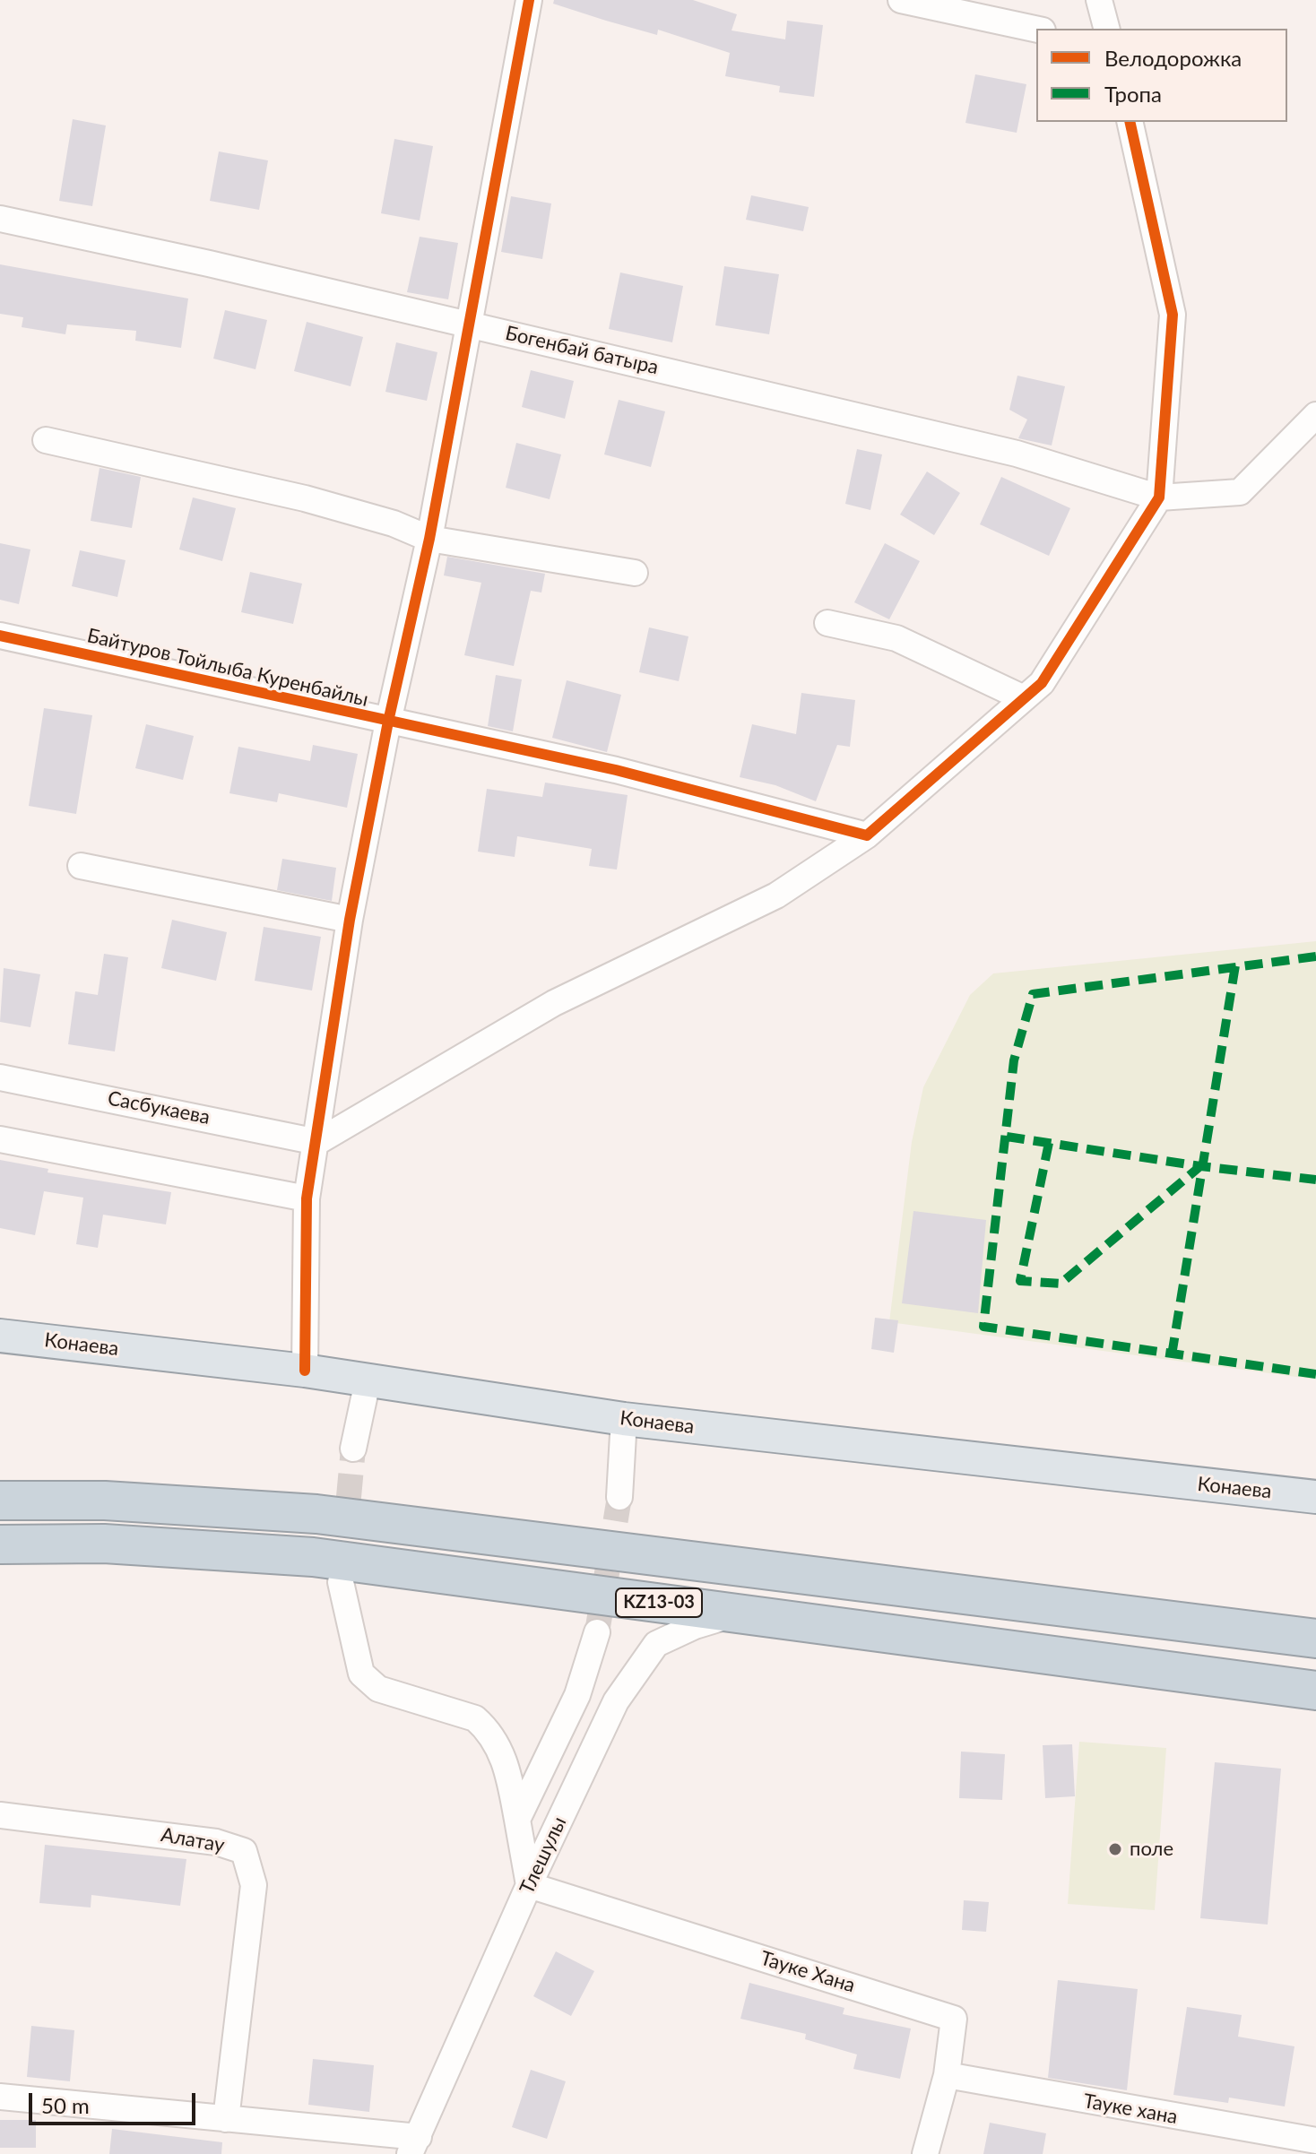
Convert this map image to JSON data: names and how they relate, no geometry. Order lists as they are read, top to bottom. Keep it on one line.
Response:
{"streets":{"highway":["KZ13-03"],"main road":["Конаева"],"street":["Богенбай батыра","Байтуров Тойлыба Куренбайлы","Сасбукаева","Алатау","Тлешулы","Тауке Хана","Тауке хана"]},"crossings":[["KZ13-03","Тлешулы"],["Тлешулы","Тауке Хана"],["Тауке Хана","Тауке хана"]],"places":["поле"],"legend":["Велодорожка","Тропа"],"scale_bar":"50 m"}
